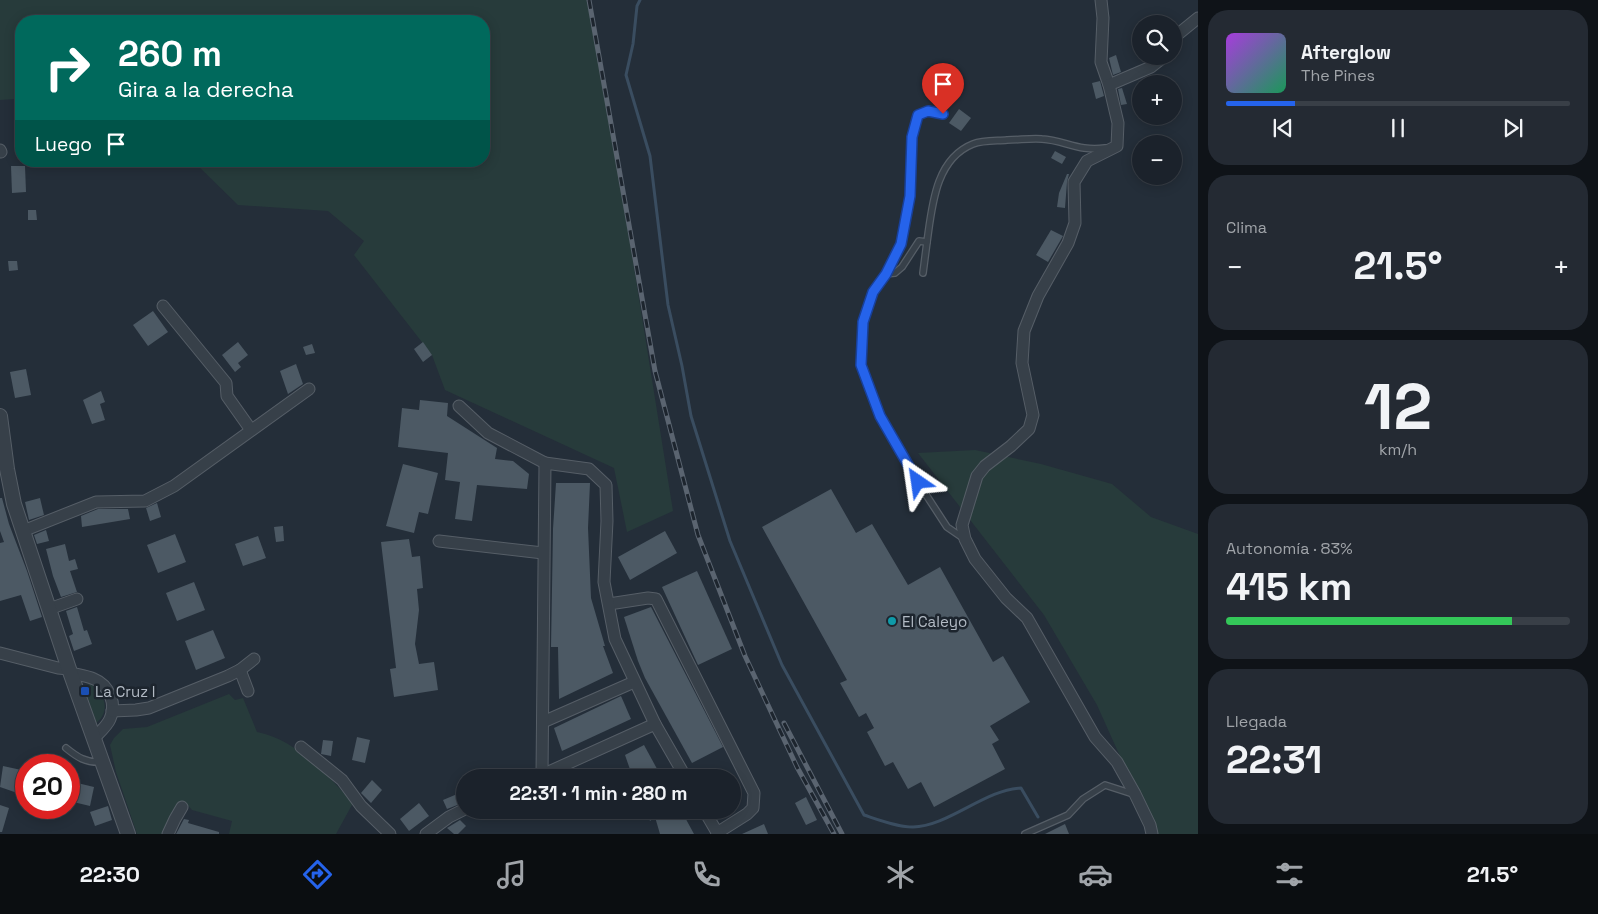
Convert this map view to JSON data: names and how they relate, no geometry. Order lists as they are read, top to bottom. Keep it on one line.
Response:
{"places":{"other":["El Caleyo"],"transit":["La Cruz I"]},"page":{"map_buttons":["+","−"],"turn":["260 m","Gira a la derecha"],"song":["Afterglow","The Pines"],"then":"Luego","tile":["Clima",["12","km/h"],["Autonomía · 83%","415 km"],["Llegada","22:31"]],"heat":["−","21.5°","+"],"limit":"20","trip":"22:31 · 1 min · 280 m","tabs":["22:30","21.5°"]}}
